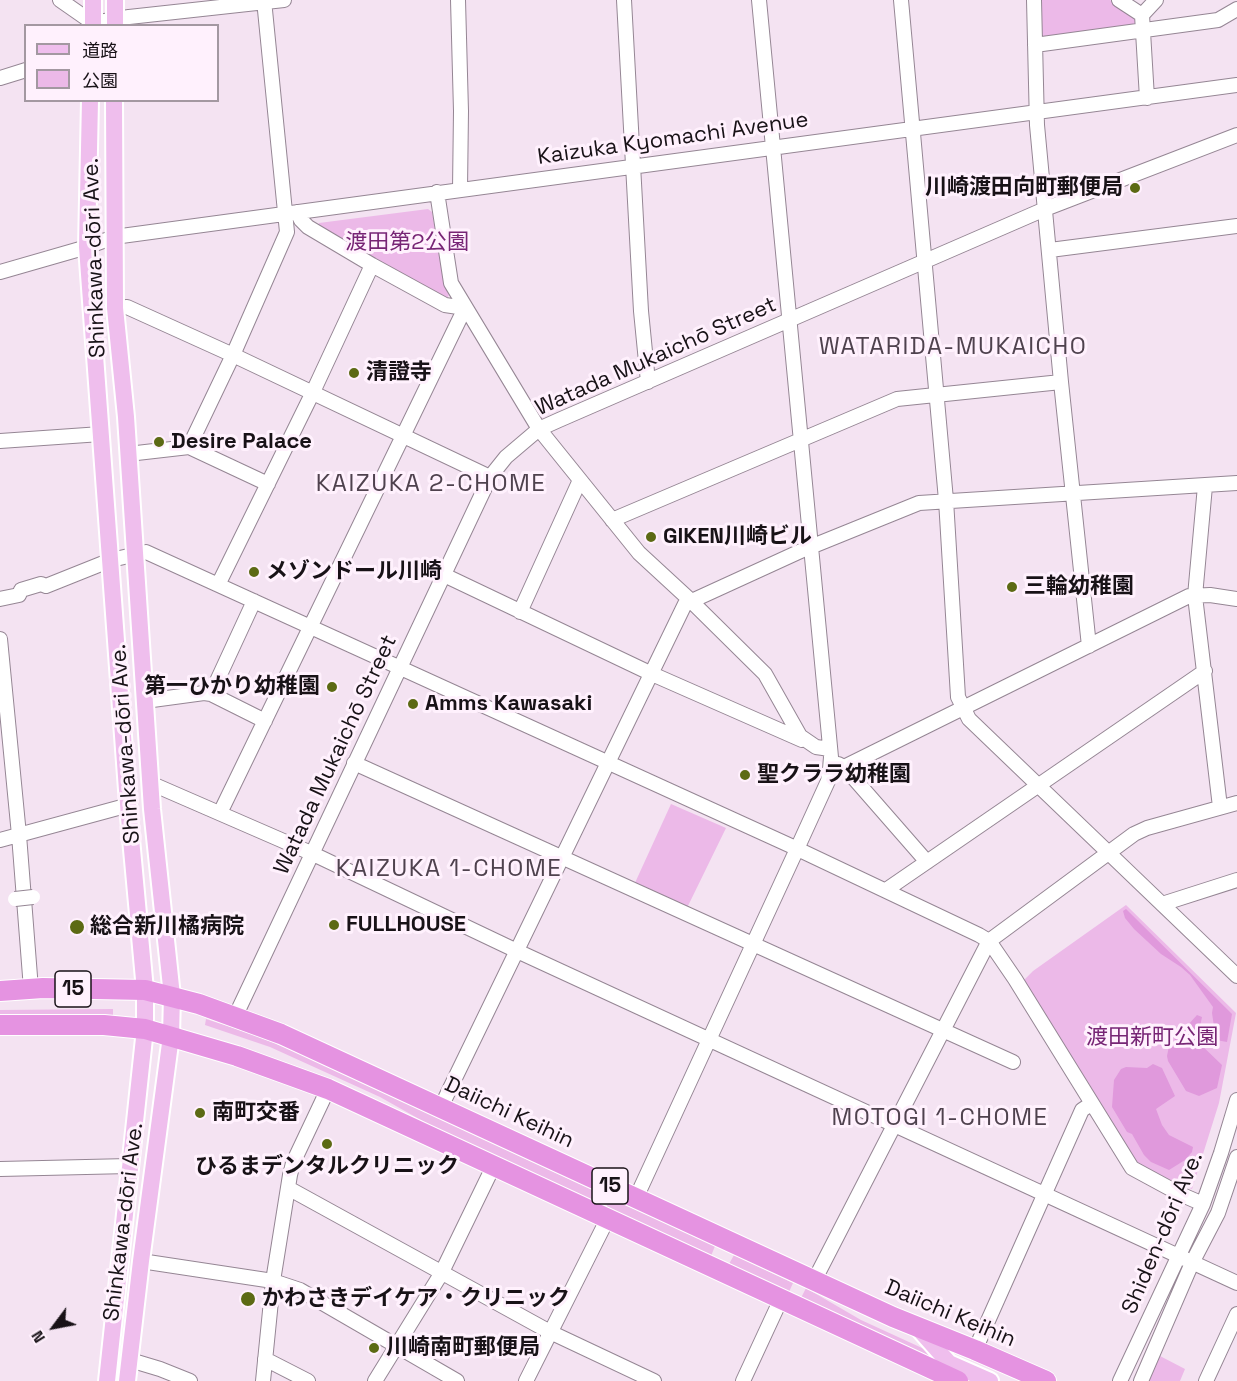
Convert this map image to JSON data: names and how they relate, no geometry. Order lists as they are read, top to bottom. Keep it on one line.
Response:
{"streets":{"highway":["15","Daiichi Keihin"],"main road":["Shinkawa-dōri Ave."],"street":["Kaizuka Kyomachi Avenue","Watada Mukaichō Street","Shiden-dōri Ave."]},"crossings":[["Kaizuka Kyomachi Avenue","Shinkawa-dōri Ave."],["Shinkawa-dōri Ave.","15"],["Shinkawa-dōri Ave.","Daiichi Keihin"],["Watada Mukaichō Street","Daiichi Keihin"]],"districts":["WATARIDA-MUKAICHO","KAIZUKA 2-CHOME","KAIZUKA 1-CHOME","MOTOGI 1-CHOME"],"parks":["渡田第2公園","渡田新町公園"],"places":["川崎渡田向町郵便局","清證寺","Desire Palace","GIKEN川崎ビル","メゾンドール川崎","三輪幼稚園","第一ひかり幼稚園","Amms Kawasaki","聖クララ幼稚園","FULLHOUSE","総合新川橘病院","南町交番","ひるまデンタルクリニック","かわさきデイケア・クリニック","川崎南町郵便局"],"legend":["道路","公園"],"north":"bottom left"}
